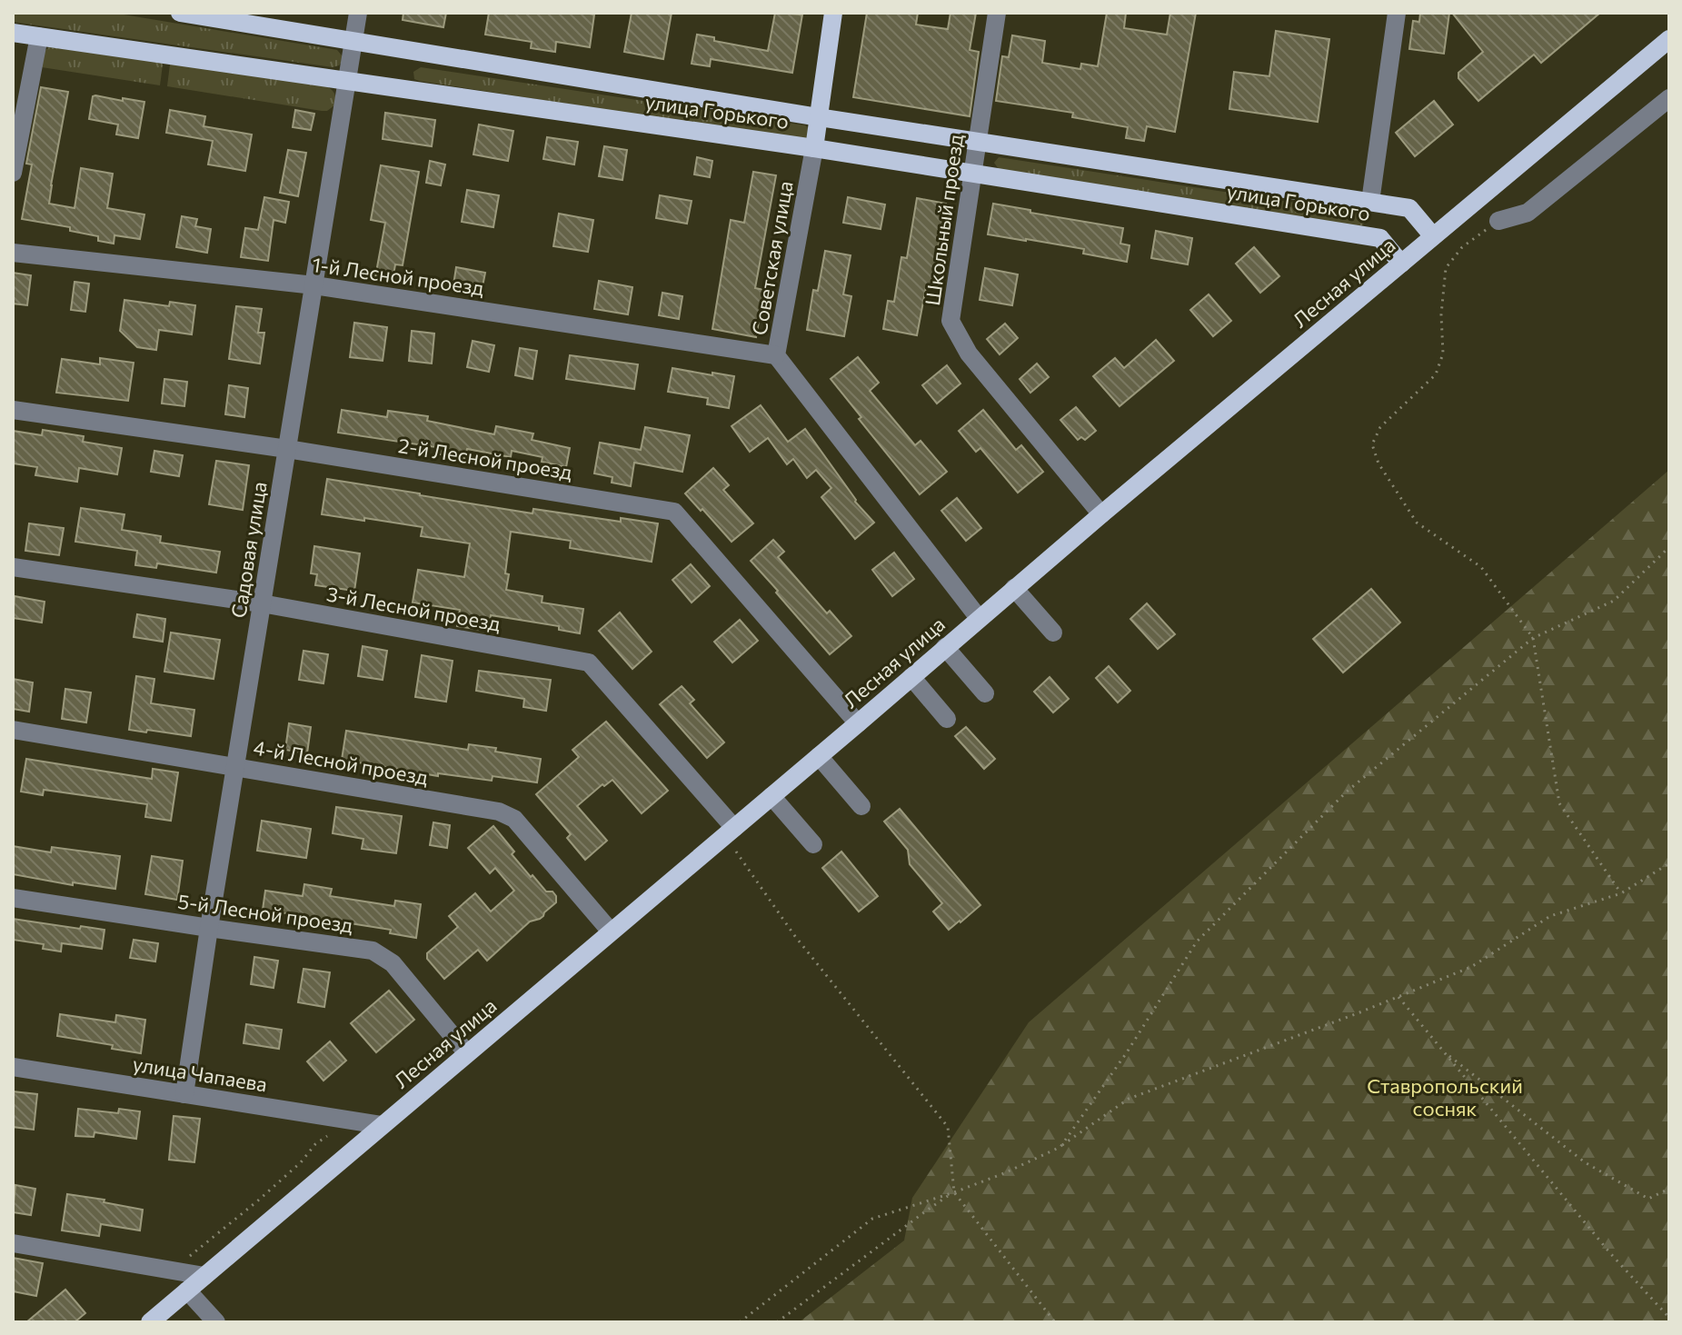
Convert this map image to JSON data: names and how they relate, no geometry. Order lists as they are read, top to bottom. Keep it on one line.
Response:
{"streets":{"main road":["улица Горького","Советская улица","Лесная улица"],"street":["Школьный проезд","1-й Лесной проезд","2-й Лесной проезд","Садовая улица","3-й Лесной проезд","4-й Лесной проезд","5-й Лесной проезд","улица Чапаева"]},"crossings":[["улица Горького","Школьный проезд"],["улица Горького","Советская улица"],["улица Горького","Лесная улица"],["улица Горького","Садовая улица"],["Школьный проезд","Лесная улица"],["Советская улица","1-й Лесной проезд"],["Советская улица","Лесная улица"],["1-й Лесной проезд","Садовая улица"],["Лесная улица","2-й Лесной проезд"],["Лесная улица","3-й Лесной проезд"],["Лесная улица","4-й Лесной проезд"],["Лесная улица","5-й Лесной проезд"],["Лесная улица","улица Чапаева"],["2-й Лесной проезд","Садовая улица"],["Садовая улица","3-й Лесной проезд"],["Садовая улица","4-й Лесной проезд"],["Садовая улица","5-й Лесной проезд"],["Садовая улица","улица Чапаева"]],"parks":["Ставропольский сосняк"]}
